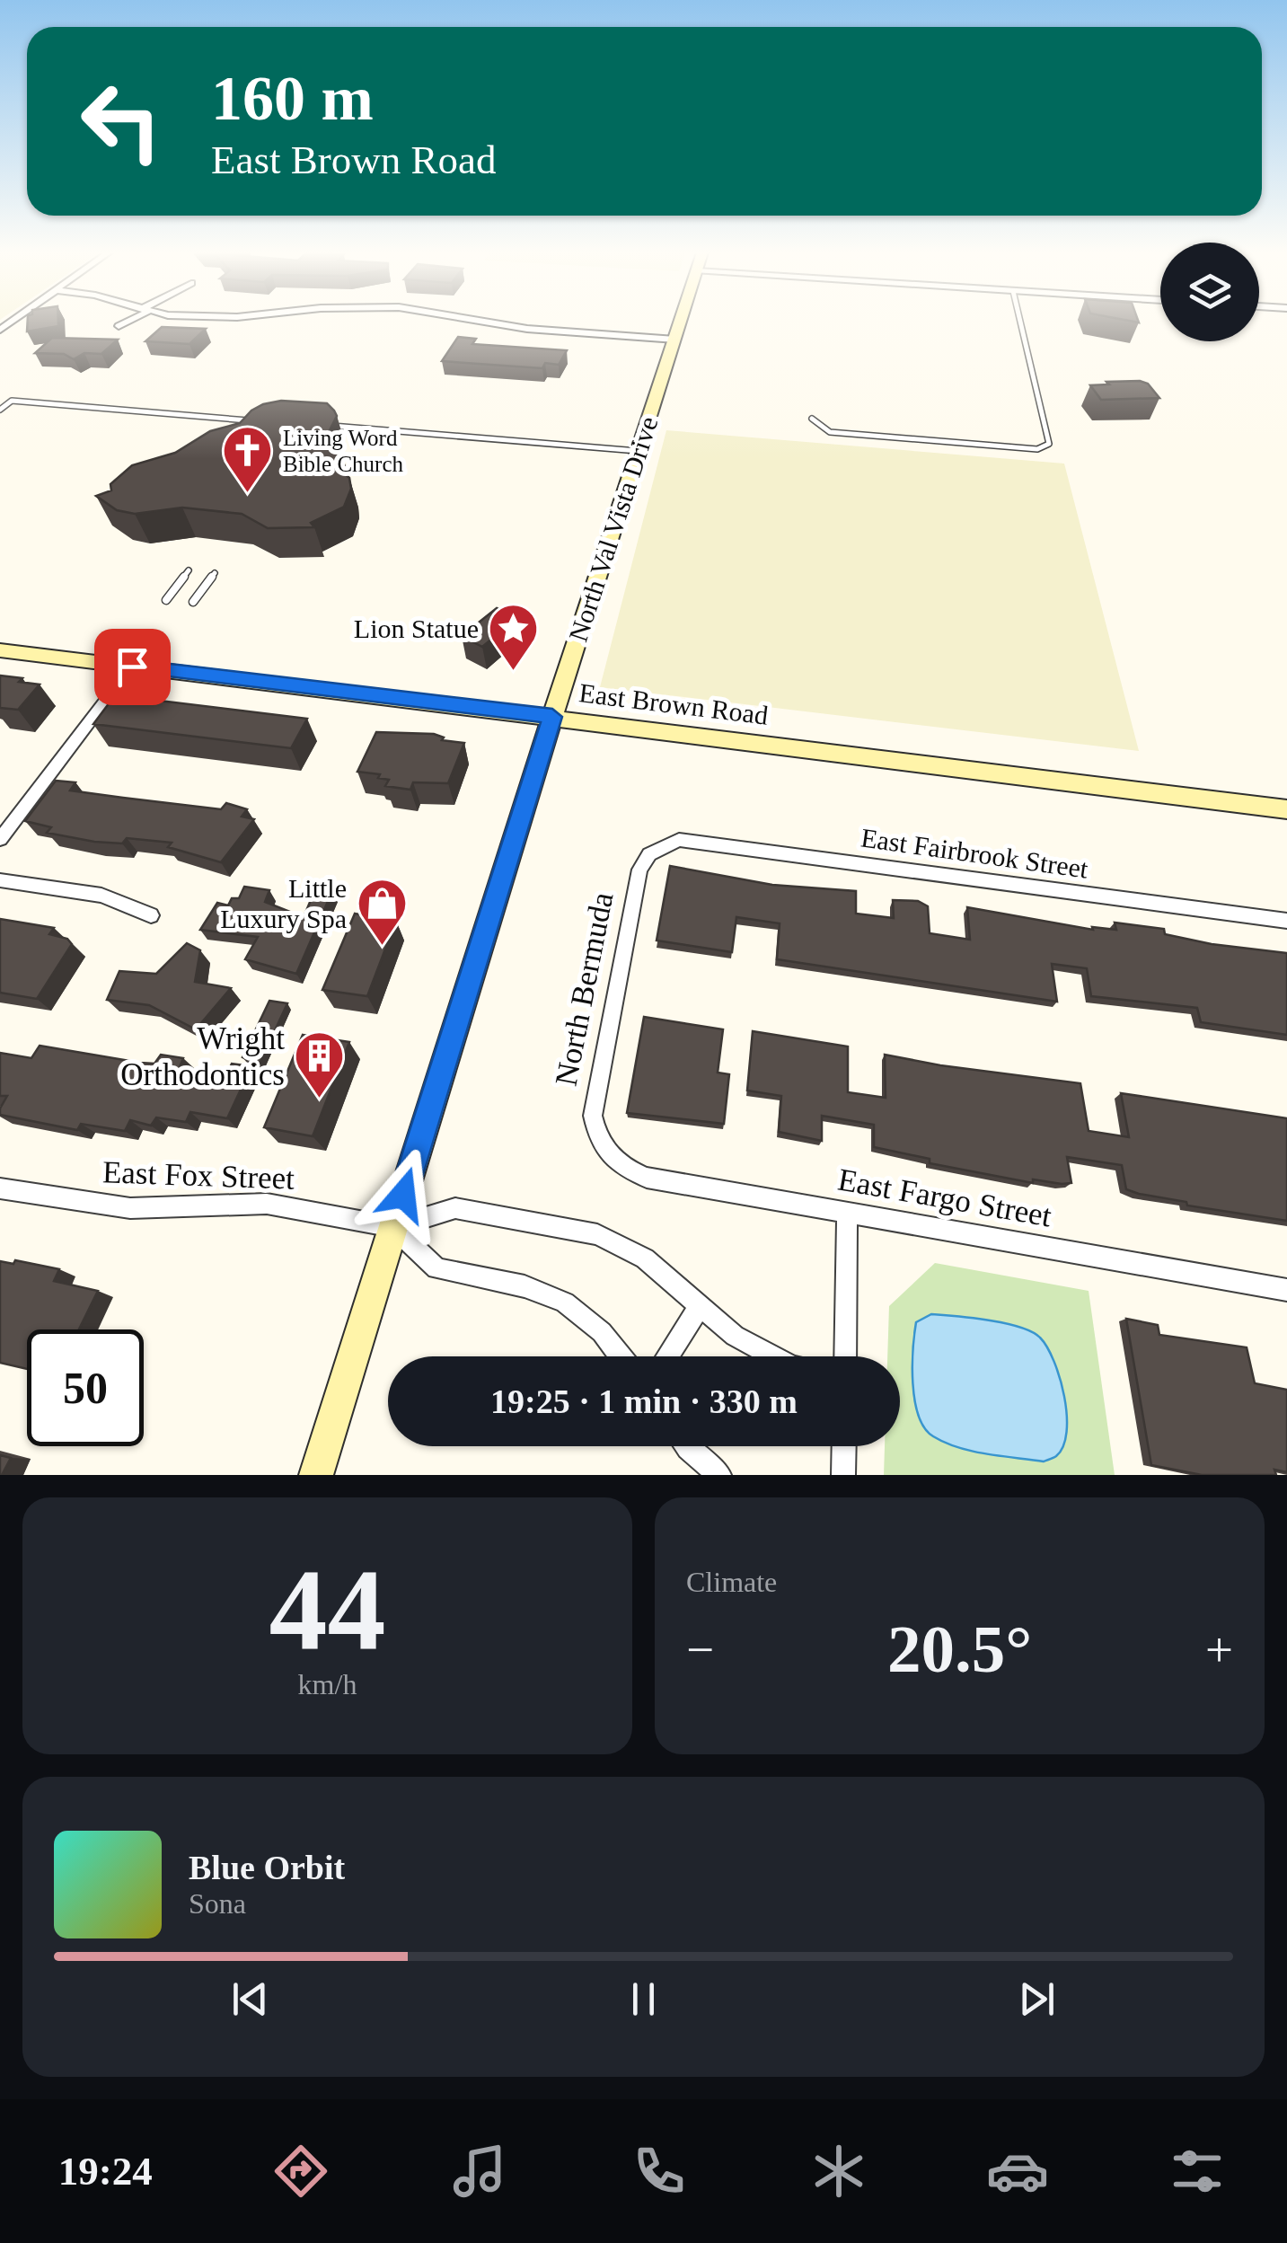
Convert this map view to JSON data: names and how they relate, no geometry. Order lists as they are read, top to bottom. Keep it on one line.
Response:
{"streets":{"main road":["North Val Vista Drive","East Brown Road"],"street":["East Fairbrook Street","North Bermuda","East Fox Street","East Fargo Street"]},"crossings":[["North Val Vista Drive","East Brown Road"],["North Val Vista Drive","East Fox Street"],["East Fairbrook Street","North Bermuda"],["North Bermuda","East Fargo Street"]],"places":{"church":["Living Word Bible Church"],"place":["Lion Statue"],"shop":["Little Luxury Spa"],"building":["Wright Orthodontics"]},"page":{"turn":["160 m","East Brown Road"],"limit":"50","trip":"19:25 · 1 min · 330 m","tile":[["44","km/h"],"Climate"],"heat":["−","20.5°","+"],"song":["Blue Orbit","Sona"],"tabs":"19:24"}}
